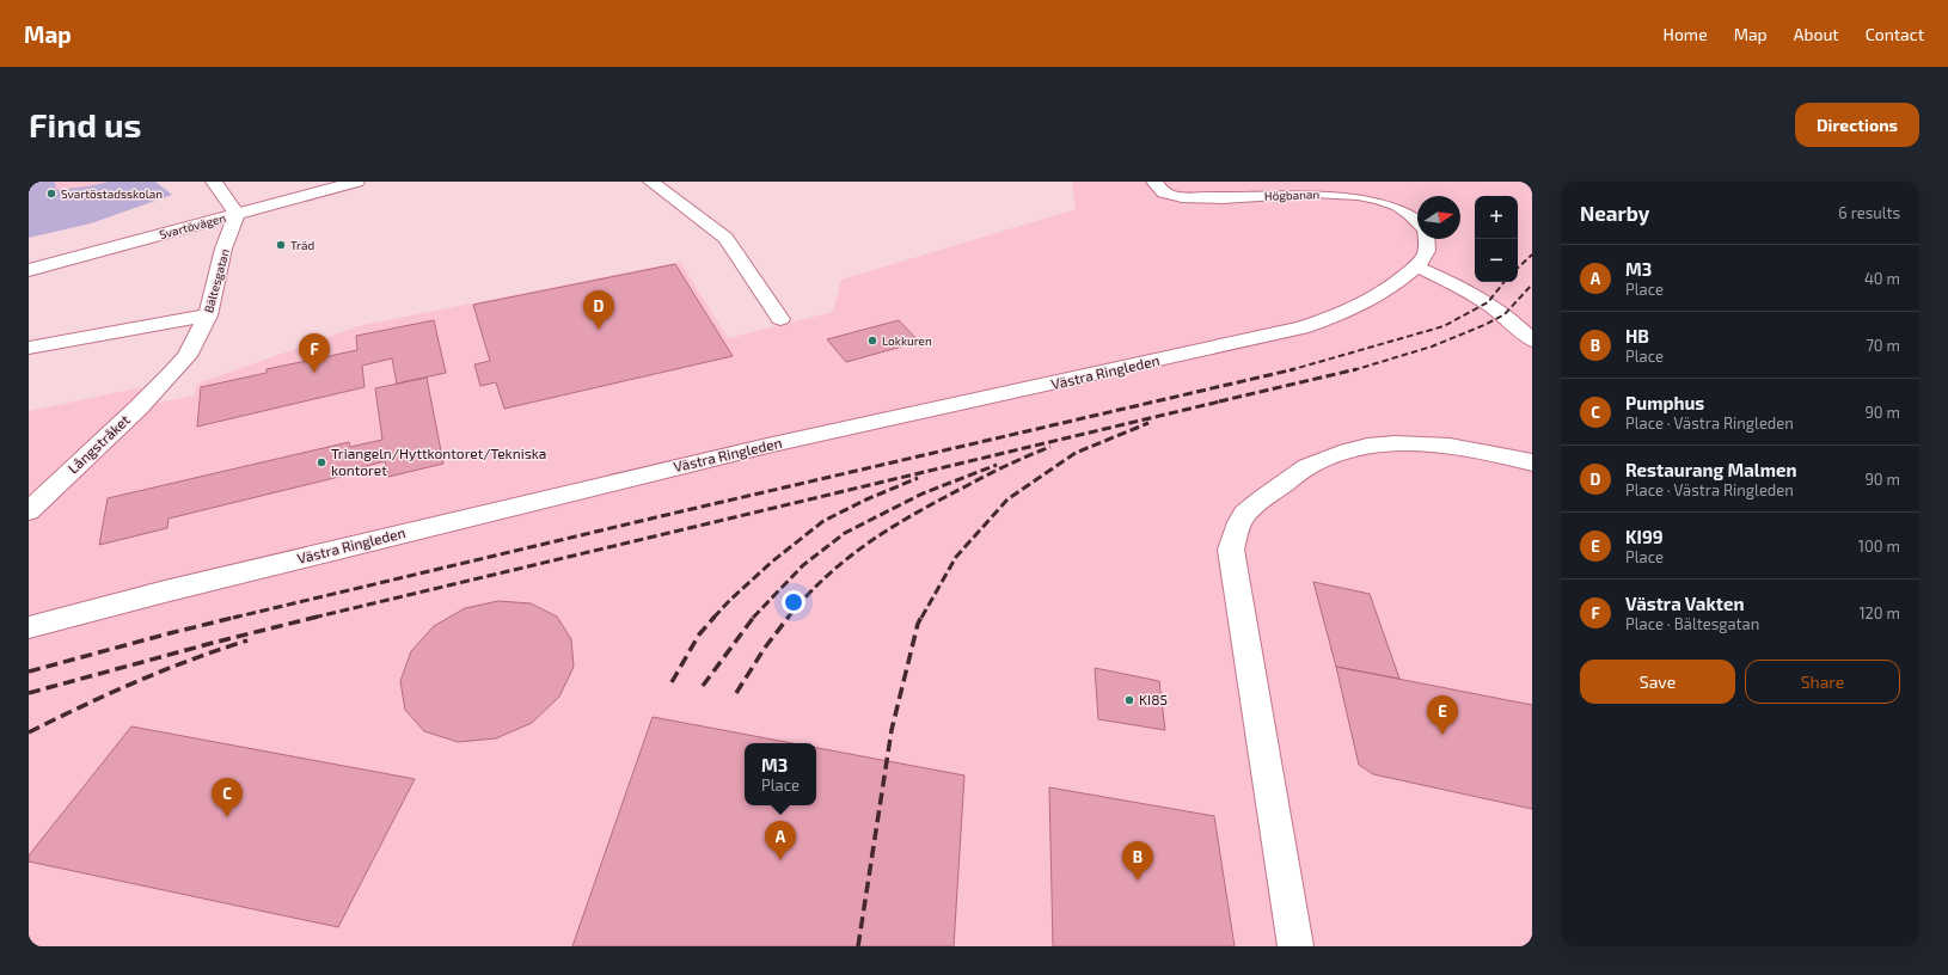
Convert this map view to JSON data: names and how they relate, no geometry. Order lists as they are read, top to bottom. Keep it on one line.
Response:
{"streets":{"street":["Högbanan","Svartövägen","Bältesgatan","Västra Ringleden","Långstråket"]},"crossings":[["Svartövägen","Bältesgatan"],["Bältesgatan","Långstråket"]],"places":["Svartöstadsskolan","Träd","Lokkuren","Triangeln/Hyttkontoret/Tekniska kontoret","KI85"],"north":"right","page":{"header":"Map","nav":["Home","Map","About","Contact"],"buttons":["Directions",["Save","Share"]],"title":"Find us","heading":["Nearby","6 results"],"map_buttons":["+","−"],"list":[{"mark":"A","name":"M3","note":"Place","value":"40 m"},{"mark":"B","name":"HB","note":"Place","value":"70 m"},{"mark":"C","name":"Pumphus","note":"Place · Västra Ringleden","value":"90 m"},{"mark":"D","name":"Restaurang Malmen","note":"Place · Västra Ringleden","value":"90 m"},{"mark":"E","name":"KI99","note":"Place","value":"100 m"},{"mark":"F","name":"Västra Vakten","note":"Place · Bältesgatan","value":"120 m"}],"pins":["D","F","E","C","A","B"],"popup":["M3","Place"]}}
